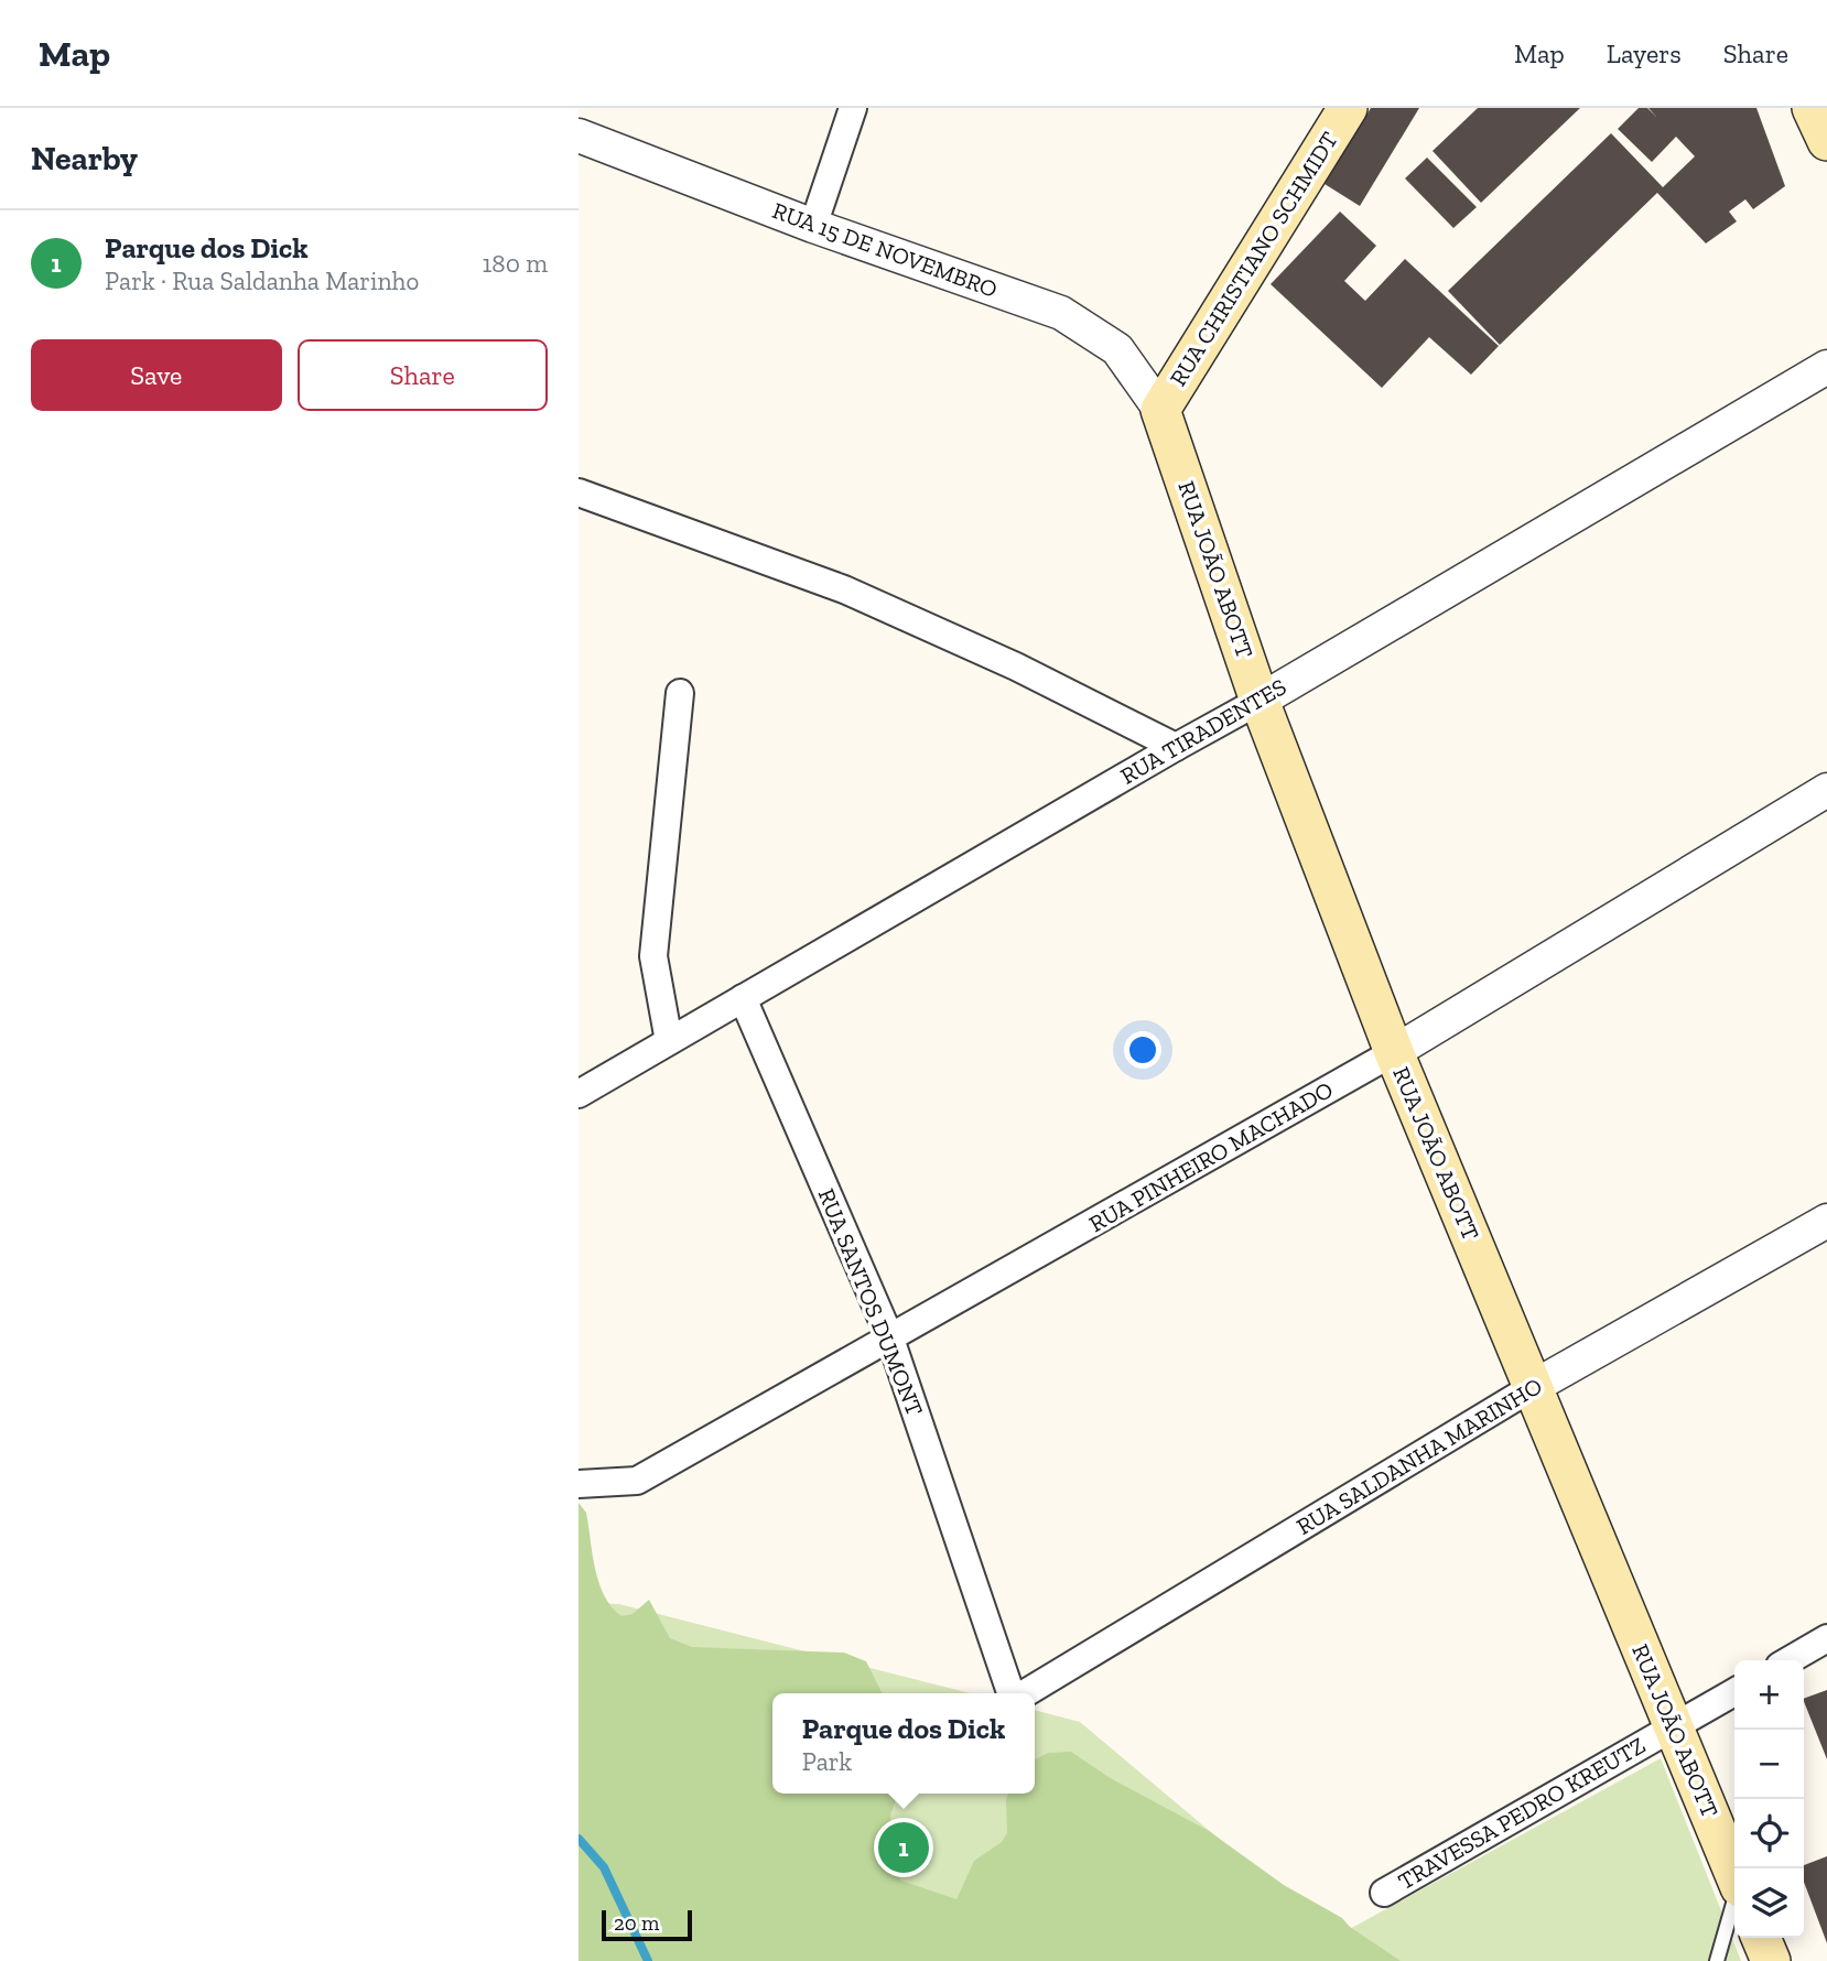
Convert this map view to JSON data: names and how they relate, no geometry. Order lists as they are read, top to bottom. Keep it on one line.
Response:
{"streets":{"main road":["RUA CHRISTIANO SCHMIDT","RUA JOÃO ABOTT"],"street":["RUA 15 DE NOVEMBRO","RUA TIRADENTES","RUA PINHEIRO MACHADO","RUA SANTOS DUMONT","RUA SALDANHA MARINHO","TRAVESSA PEDRO KREUTZ"]},"crossings":[["RUA 15 DE NOVEMBRO","RUA CHRISTIANO SCHMIDT"],["RUA 15 DE NOVEMBRO","RUA JOÃO ABOTT"],["RUA CHRISTIANO SCHMIDT","RUA JOÃO ABOTT"],["RUA JOÃO ABOTT","RUA TIRADENTES"],["RUA JOÃO ABOTT","RUA PINHEIRO MACHADO"],["RUA JOÃO ABOTT","RUA SALDANHA MARINHO"],["RUA JOÃO ABOTT","TRAVESSA PEDRO KREUTZ"],["RUA TIRADENTES","RUA SANTOS DUMONT"],["RUA PINHEIRO MACHADO","RUA SANTOS DUMONT"]],"scale_bar":"20 m","page":{"header":"Map","nav":["Map","Layers","Share"],"heading":"Nearby","list":[{"mark":"1","name":"Parque dos Dick","note":"Park · Rua Saldanha Marinho","value":"180 m"}],"buttons":["Save","Share"],"map_buttons":["+","−"],"popup":["Parque dos Dick","Park"],"pins":"1","scale":"20 m"}}
